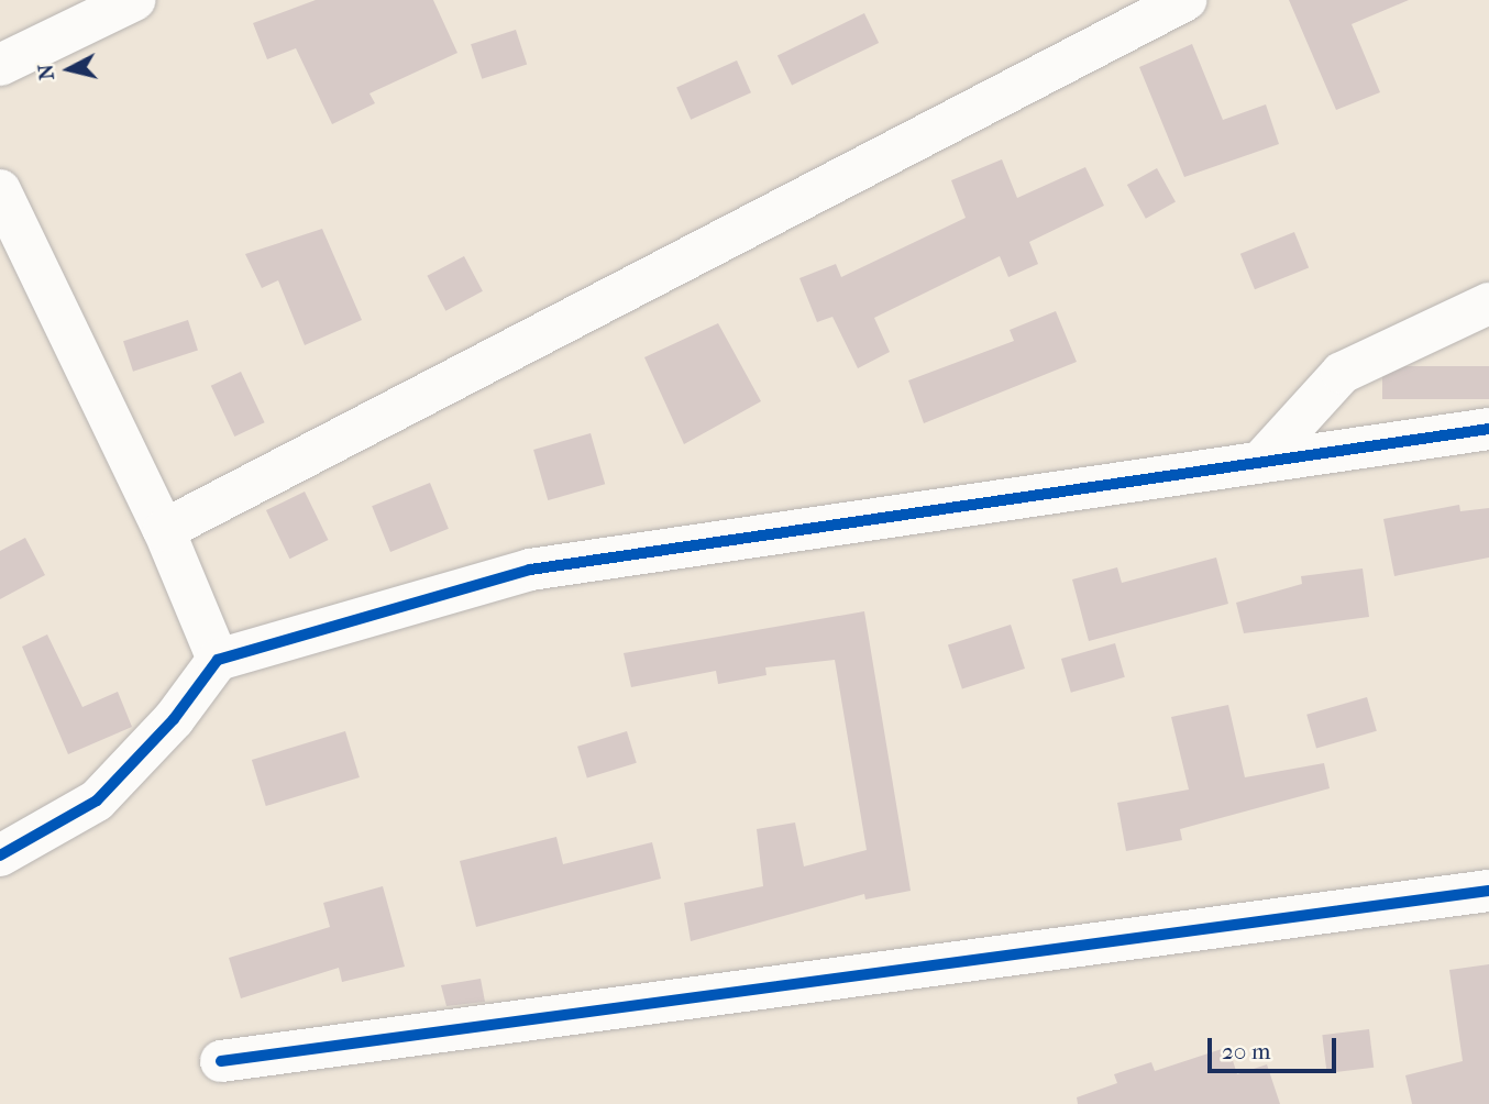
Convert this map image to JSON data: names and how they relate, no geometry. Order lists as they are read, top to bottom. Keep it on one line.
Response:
{"scale_bar":"20 m","north":"left"}
